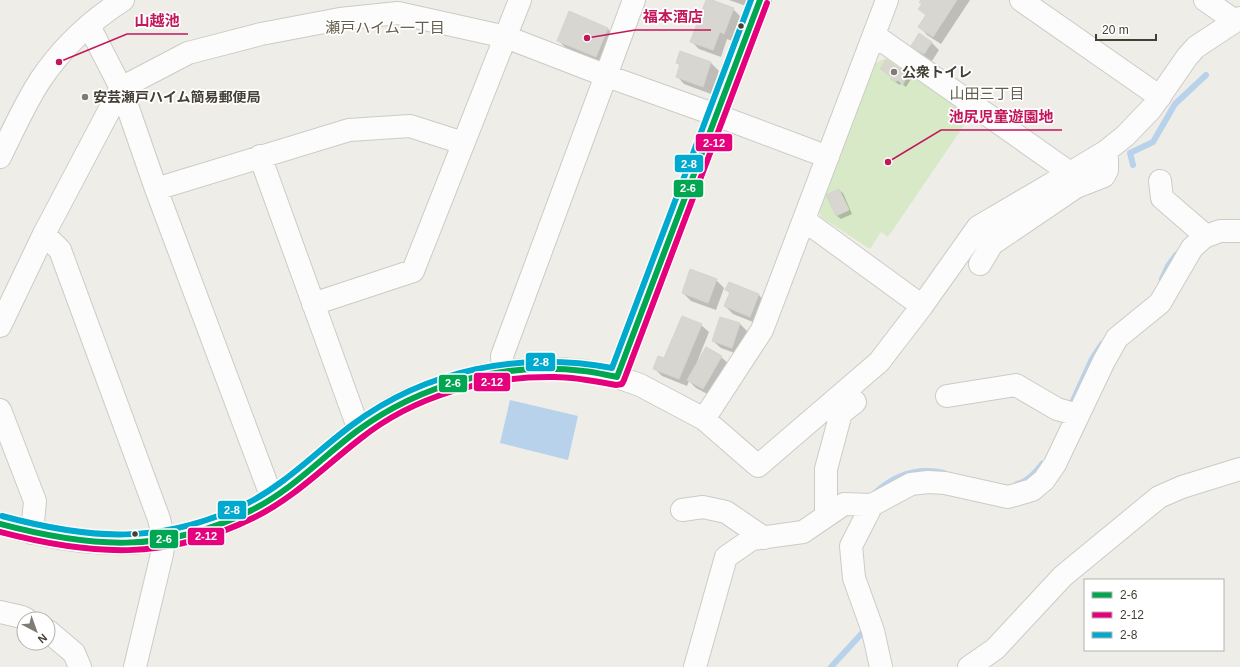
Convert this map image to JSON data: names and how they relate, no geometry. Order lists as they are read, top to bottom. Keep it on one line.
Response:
{"districts":["瀬戸ハイム一丁目","山田三丁目"],"places":["福本酒店","山越池","公衆トイレ","安芸瀬戸ハイム簡易郵便局","池尻児童遊園地"],"lines":["transit line 2-6","transit line 2-8","transit line 2-12"],"legend":["2-6","2-12","2-8"],"scale_bar":"20 m","north":"bottom right"}
